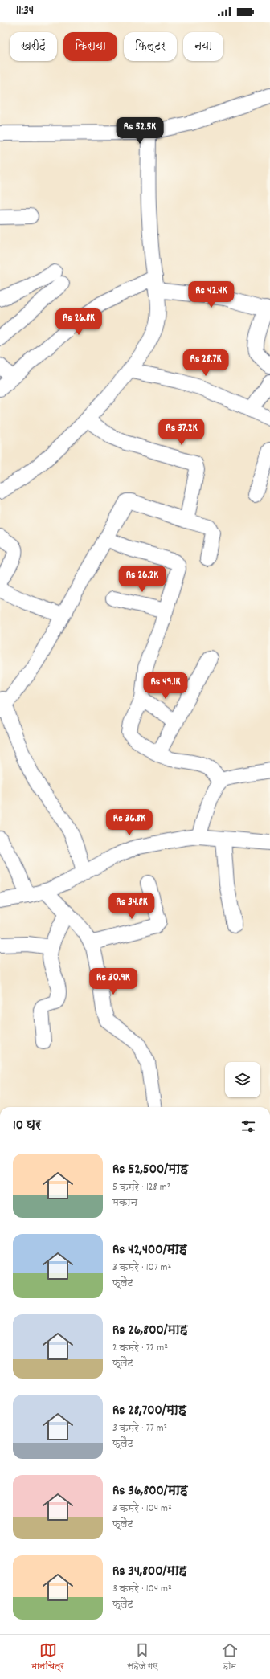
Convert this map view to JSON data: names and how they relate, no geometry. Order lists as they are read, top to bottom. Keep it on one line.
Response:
{"page":{"status":"11:34","chip":["खरीदें","किराया","फ़िल्टर","नया"],"price":["Rs 52.5K","Rs 42.4K","Rs 26.8K","Rs 28.7K","Rs 37.2K","Rs 26.2K","Rs 49.1K","Rs 36.8K","Rs 34.8K","Rs 30.9K"],"heading":"10 घर","list":[{"name":"Rs 52,500/माह","note":"5 कमरे · 128 m² · मकान"},{"name":"Rs 42,400/माह","note":"3 कमरे · 107 m² · फ़्लैट"},{"name":"Rs 26,800/माह","note":"2 कमरे · 72 m² · फ़्लैट"},{"name":"Rs 28,700/माह","note":"3 कमरे · 77 m² · फ़्लैट"},{"name":"Rs 36,800/माह","note":"3 कमरे · 104 m² · फ़्लैट"},{"name":"Rs 34,800/माह","note":"3 कमरे · 104 m² · फ़्लैट"}],"tabs":["मानचित्र","सहेजे गए","होम"]}}
